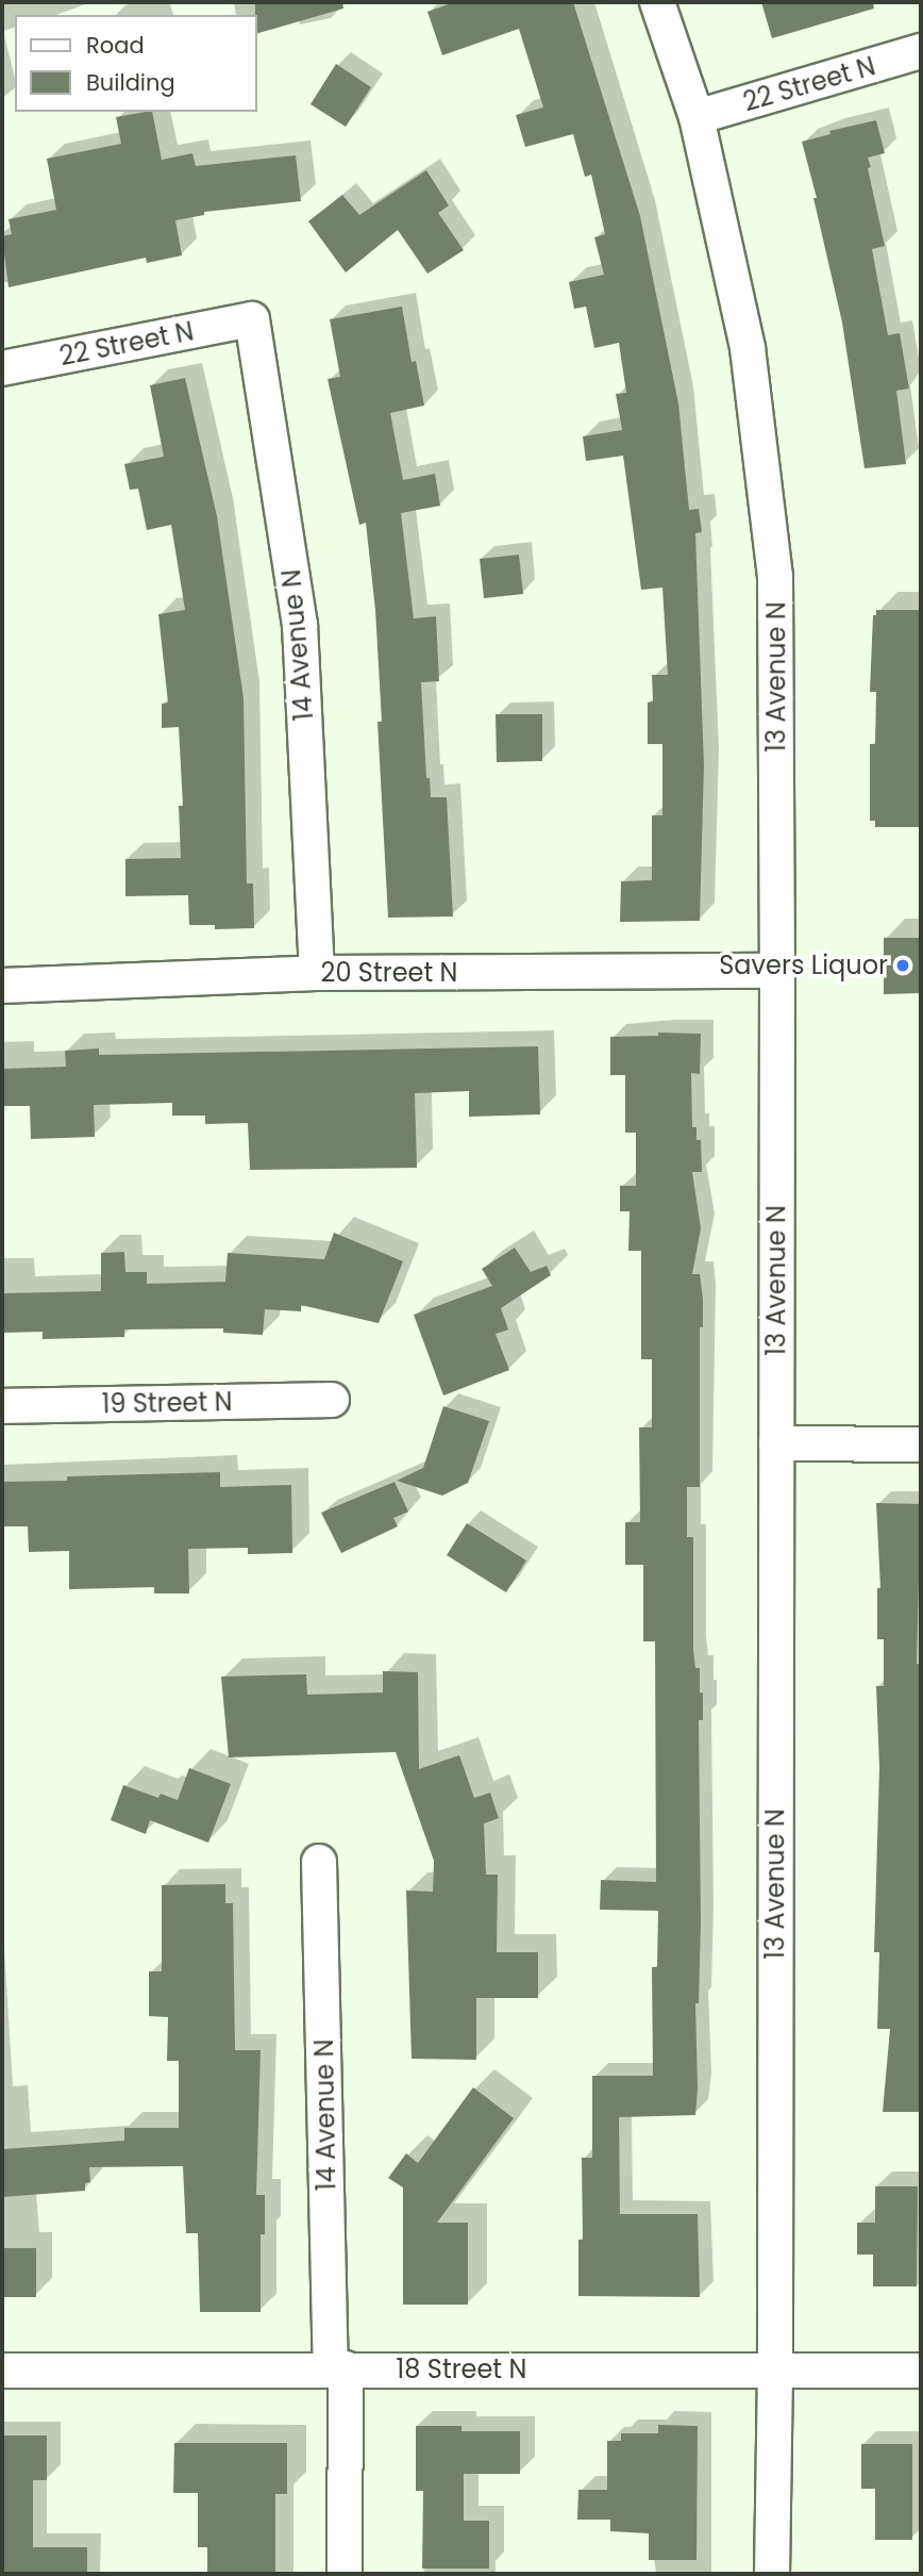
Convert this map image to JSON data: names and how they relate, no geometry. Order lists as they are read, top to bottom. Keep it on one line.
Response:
{"streets":{"street":["22 Street N","14 Avenue N","13 Avenue N","20 Street N","19 Street N","18 Street N"]},"crossings":[["22 Street N","14 Avenue N"],["22 Street N","13 Avenue N"],["14 Avenue N","20 Street N"],["14 Avenue N","18 Street N"],["13 Avenue N","20 Street N"],["13 Avenue N","18 Street N"]],"places":["Savers Liquor"],"legend":["Road","Building"]}
